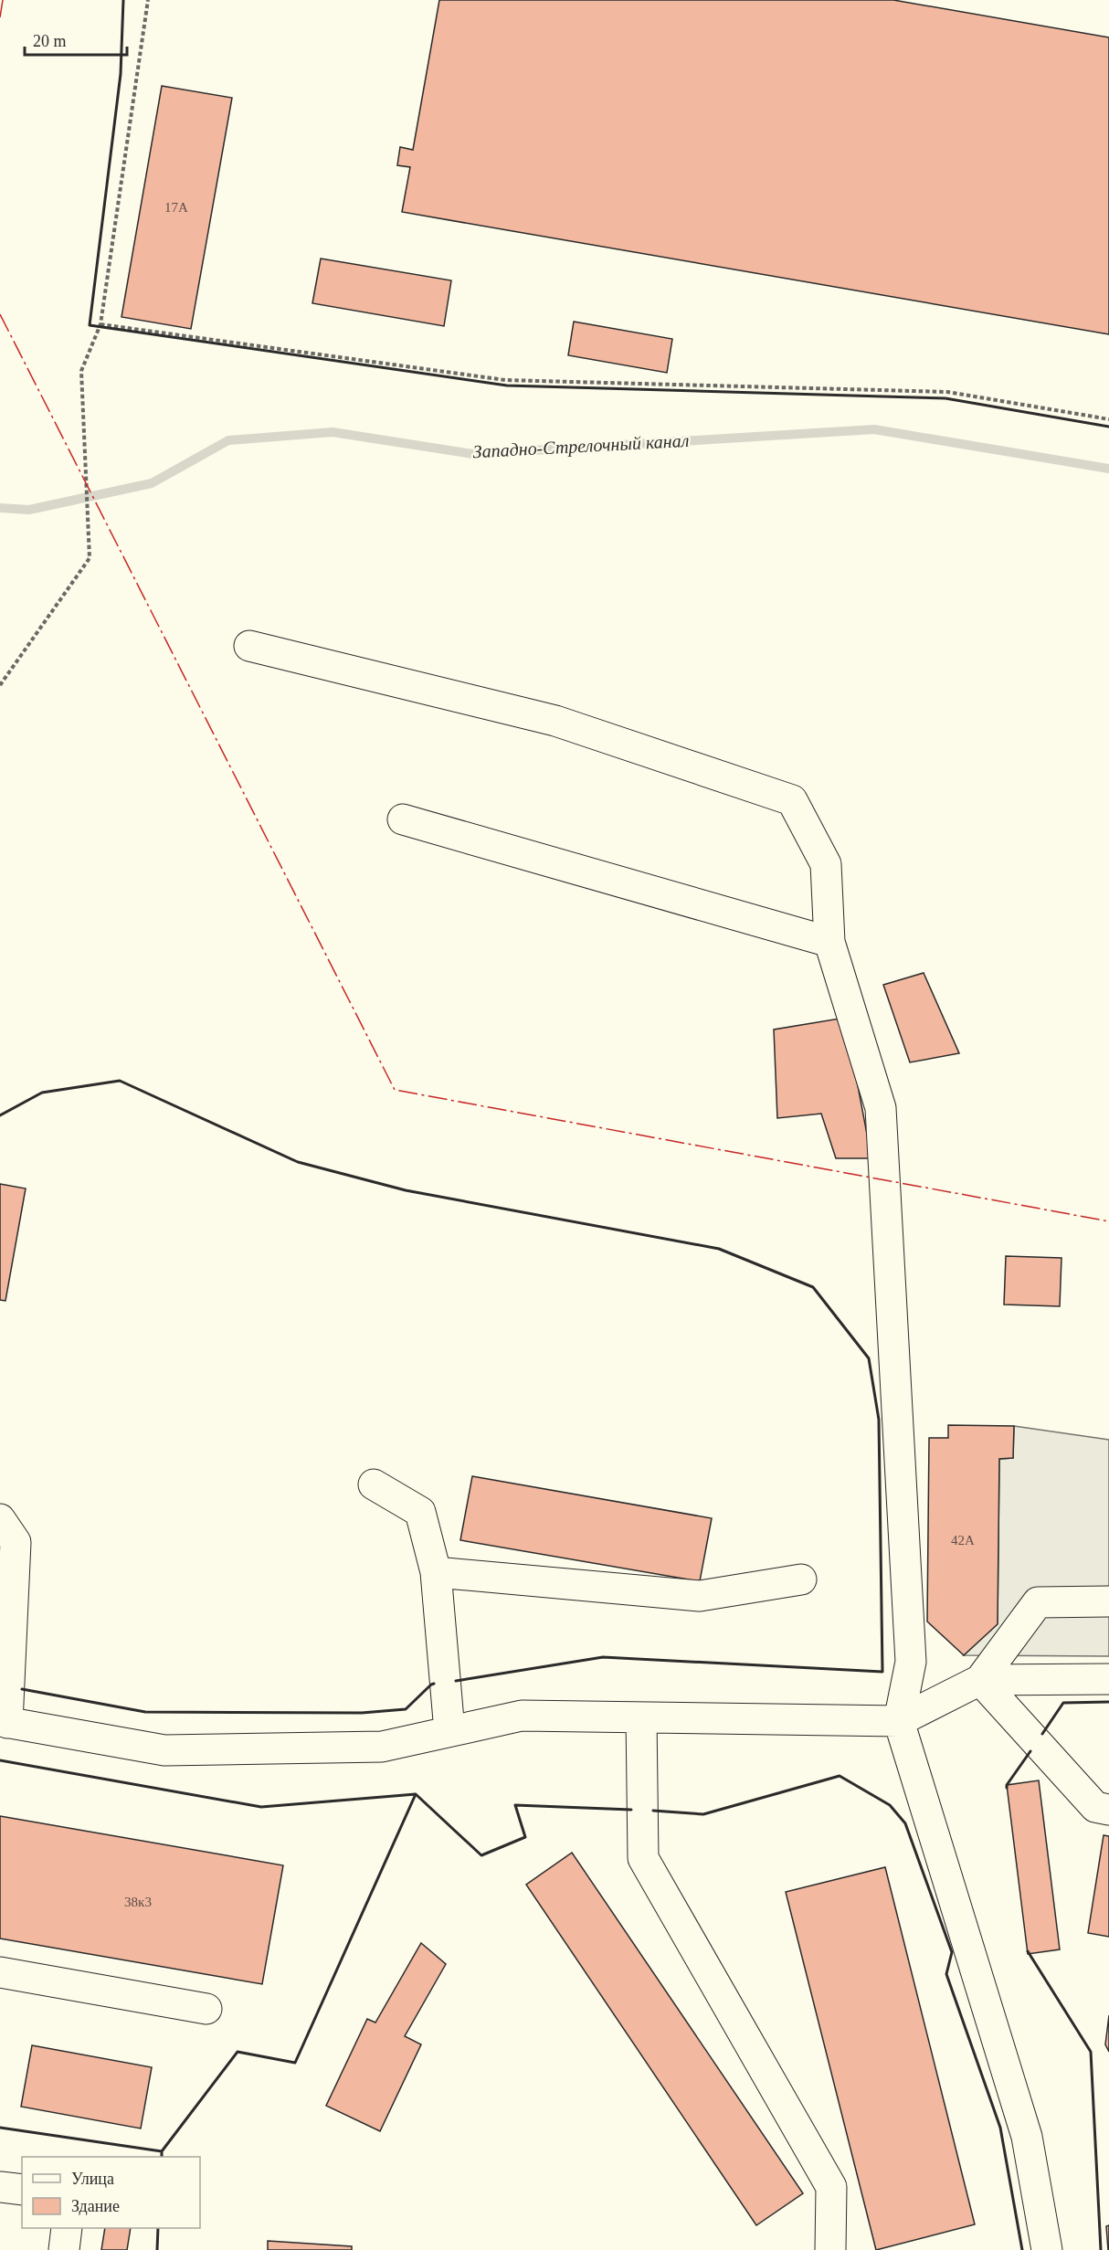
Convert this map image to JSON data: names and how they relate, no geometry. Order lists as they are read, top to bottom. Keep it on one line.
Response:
{"water":["Западно-Стрелочный канал"],"house_numbers":["17А","42А","38к3"],"legend":["Улица","Здание"],"scale_bar":"20 m"}
